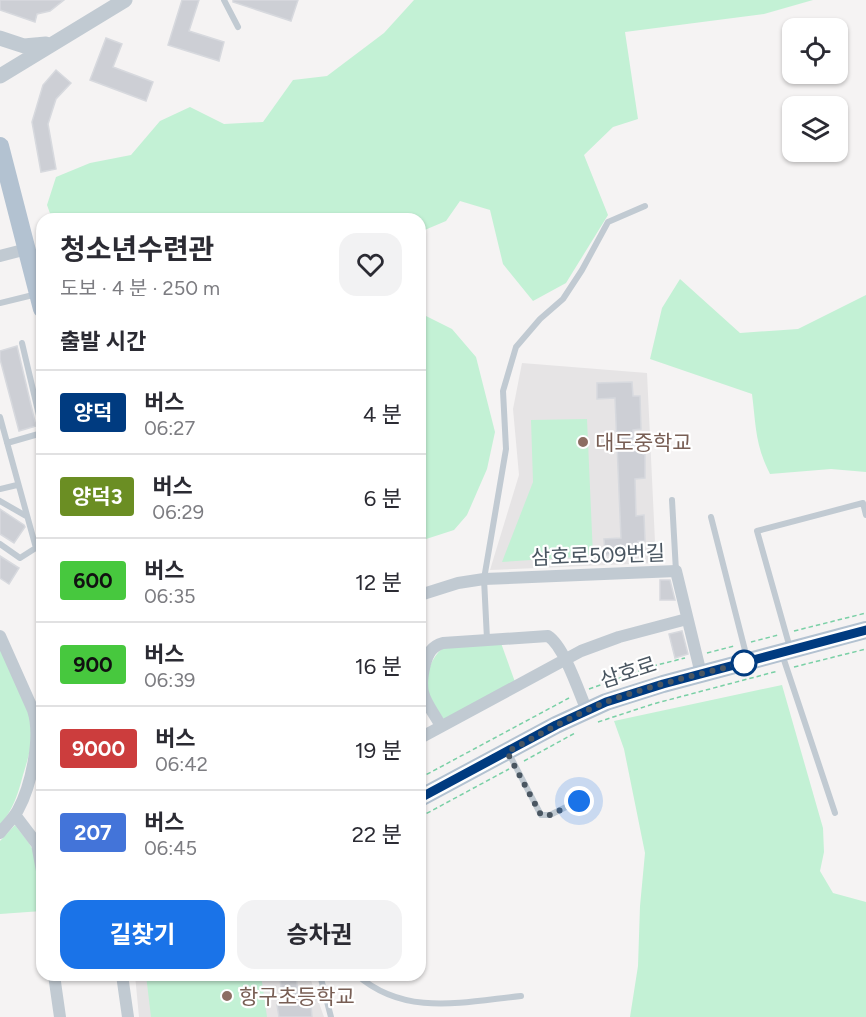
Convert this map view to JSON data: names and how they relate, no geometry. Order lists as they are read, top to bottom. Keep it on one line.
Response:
{"streets":{"main road":["삼호로"],"street":["삼호로509번길"]},"crossings":[["삼호로509번길","삼호로"]],"places":["대도중학교","항구초등학교"],"lines":["bus line 양덕"],"page":{"heading":[["청소년수련관","도보 · 4 분 · 250 m"],"출발 시간"],"list":[{"mark":"양덕","name":"버스","note":"06:27","value":"4 분"},{"mark":"양덕3","name":"버스","note":"06:29","value":"6 분"},{"mark":"600","name":"버스","note":"06:35","value":"12 분"},{"mark":"900","name":"버스","note":"06:39","value":"16 분"},{"mark":"9000","name":"버스","note":"06:42","value":"19 분"},{"mark":"207","name":"버스","note":"06:45","value":"22 분"}],"buttons":["길찾기","승차권"]}}
